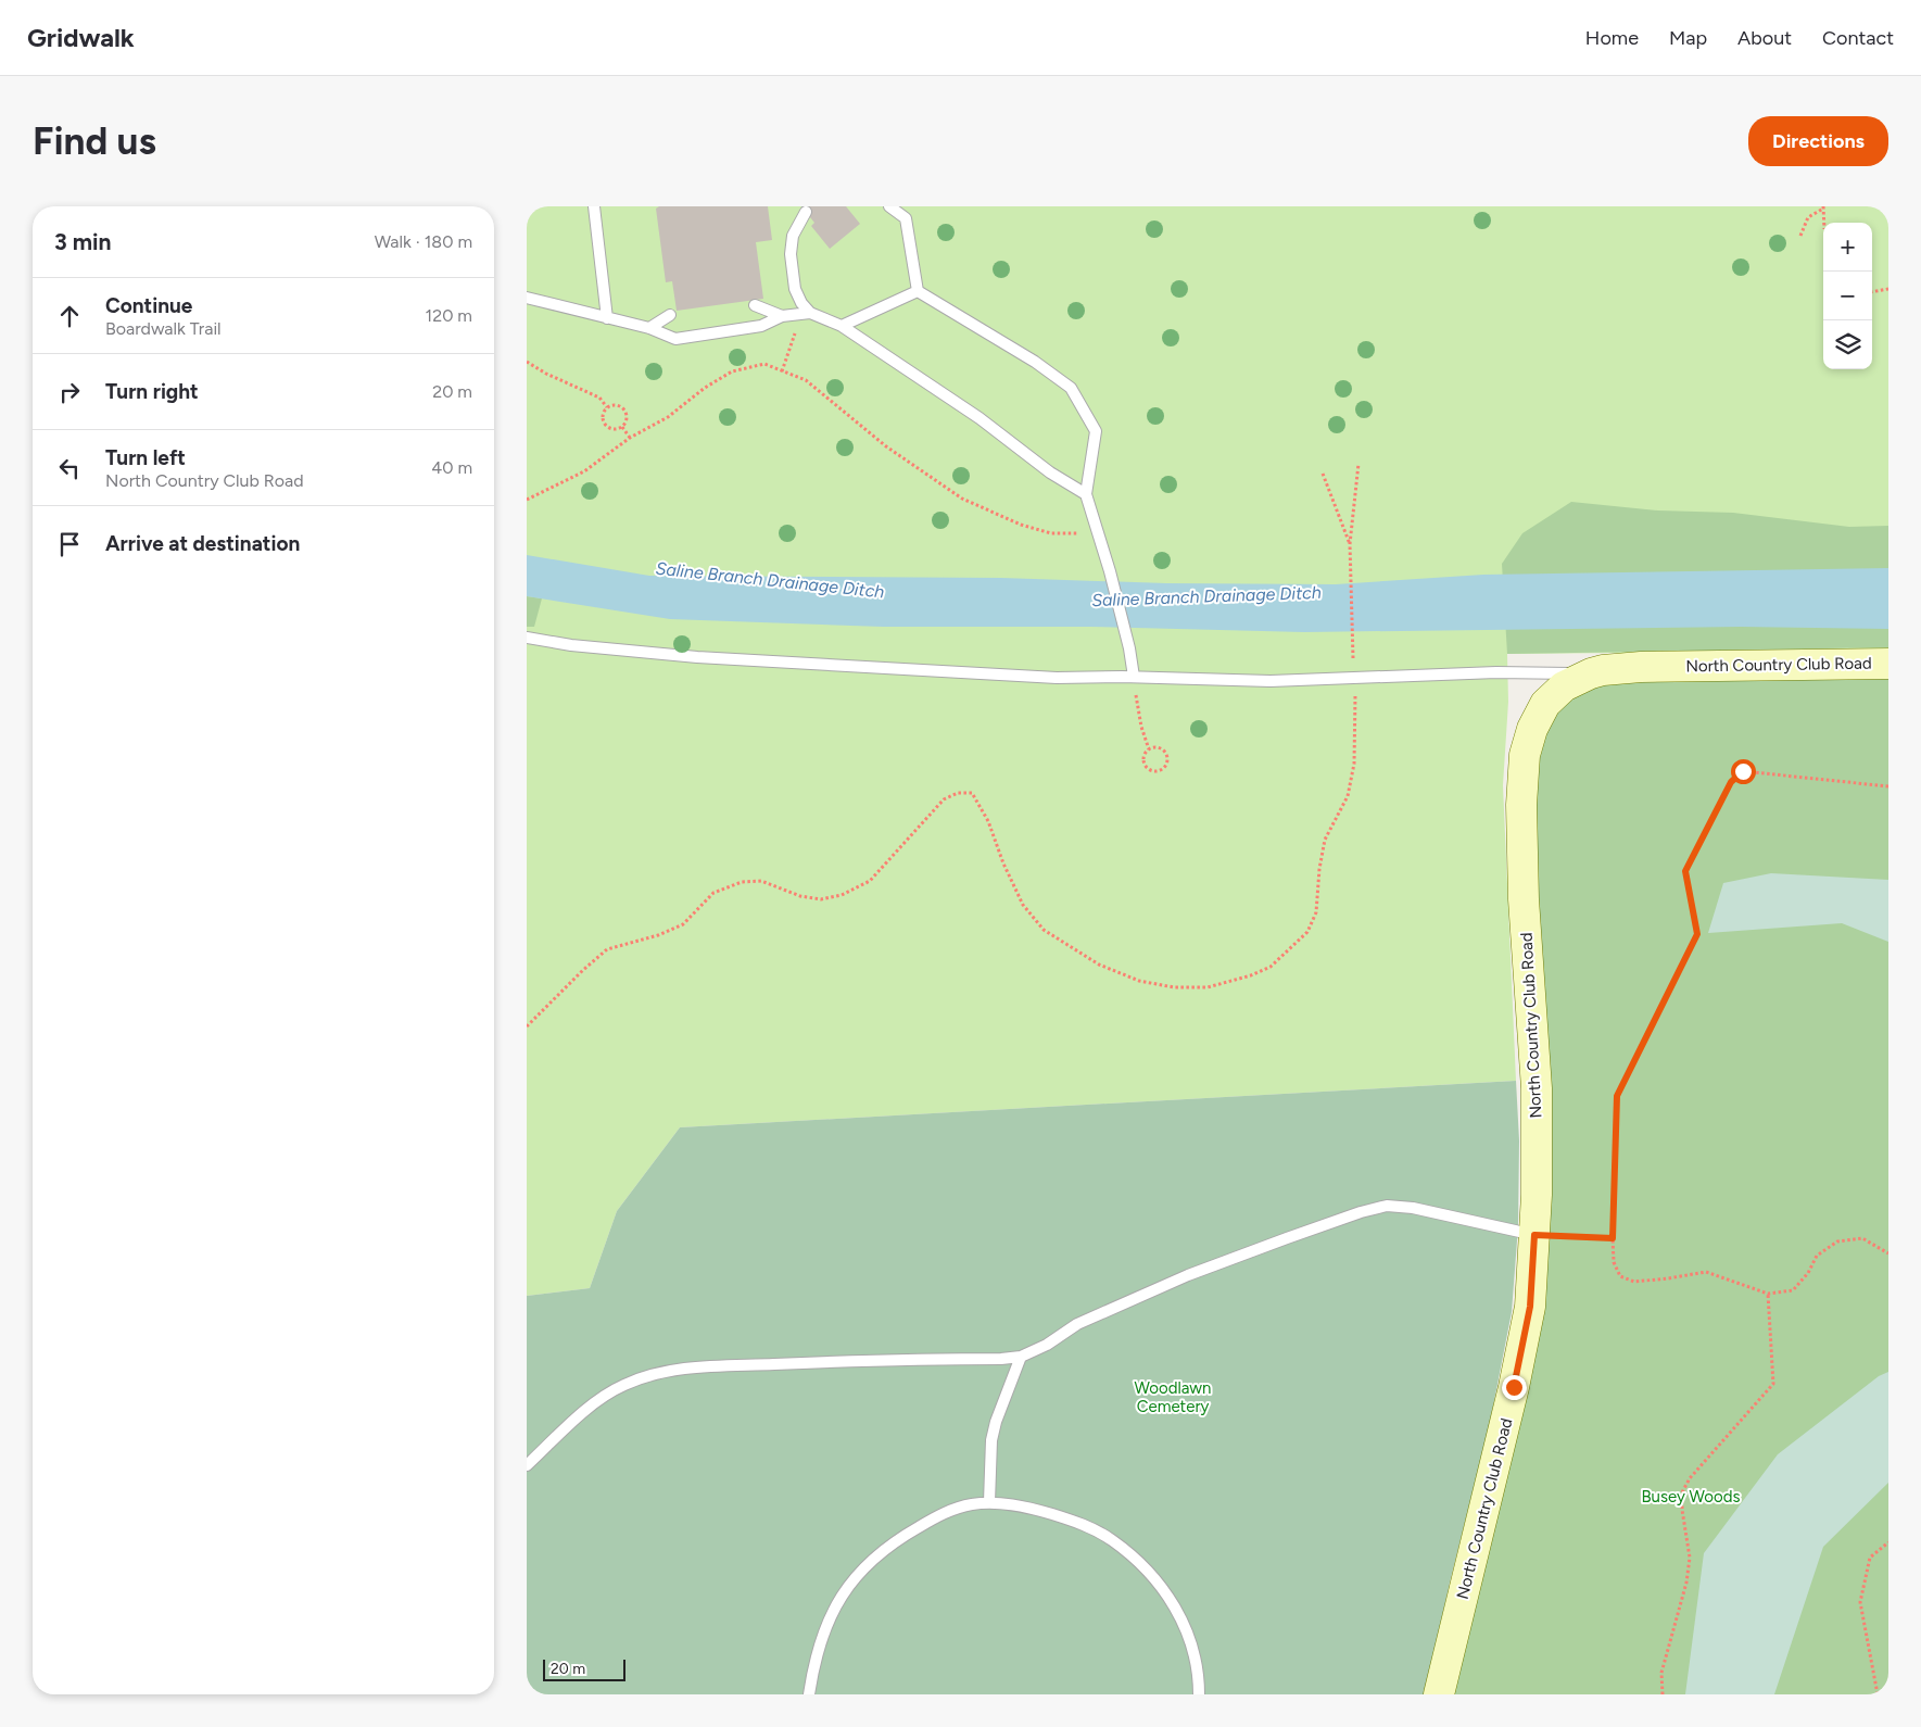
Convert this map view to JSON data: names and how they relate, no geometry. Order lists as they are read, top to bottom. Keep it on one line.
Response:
{"streets":{"street":["North Country Club Road"]},"water":["Saline Branch Drainage Ditch"],"parks":["Woodlawn Cemetery","Busey Woods"],"scale_bar":"20 m","page":{"header":"Gridwalk","nav":["Home","Map","About","Contact"],"buttons":"Directions","title":"Find us","heading":["3 min","Walk · 180 m"],"map_buttons":["+","−"],"list":[["Continue","Boardwalk Trail","120 m"],["Turn right","20 m"],["Turn left","North Country Club Road","40 m"],"Arrive at destination"],"scale":"20 m"}}
